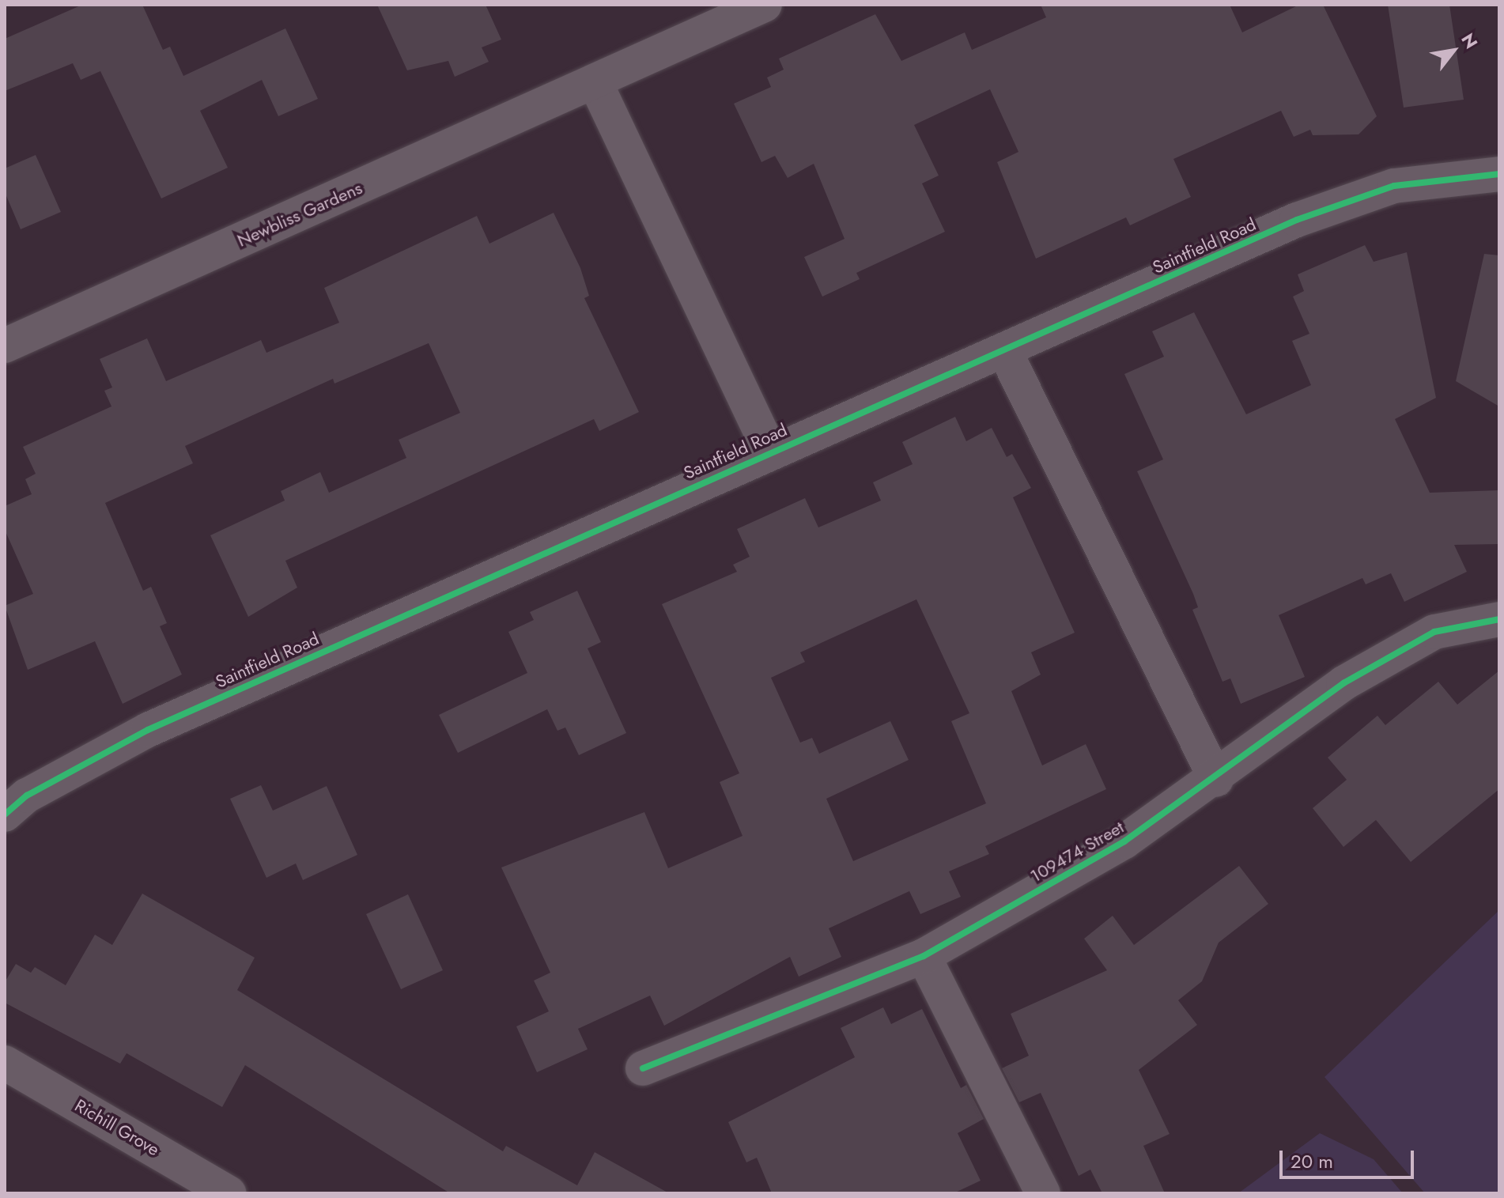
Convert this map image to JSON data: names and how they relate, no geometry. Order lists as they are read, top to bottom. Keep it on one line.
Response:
{"streets":{"street":["Newbliss Gardens","Saintfield Road","109474 Street","Richill Grove"]},"scale_bar":"20 m","north":"top right"}
